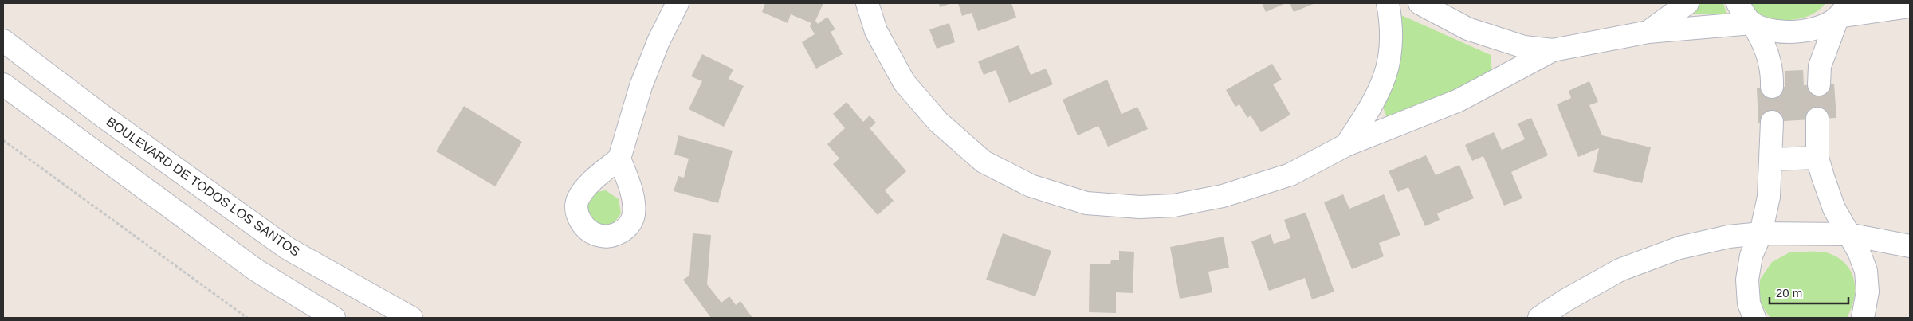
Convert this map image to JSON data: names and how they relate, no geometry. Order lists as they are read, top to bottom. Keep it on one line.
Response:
{"streets":{"street":["BOULEVARD DE TODOS LOS SANTOS"]},"scale_bar":"20 m"}
